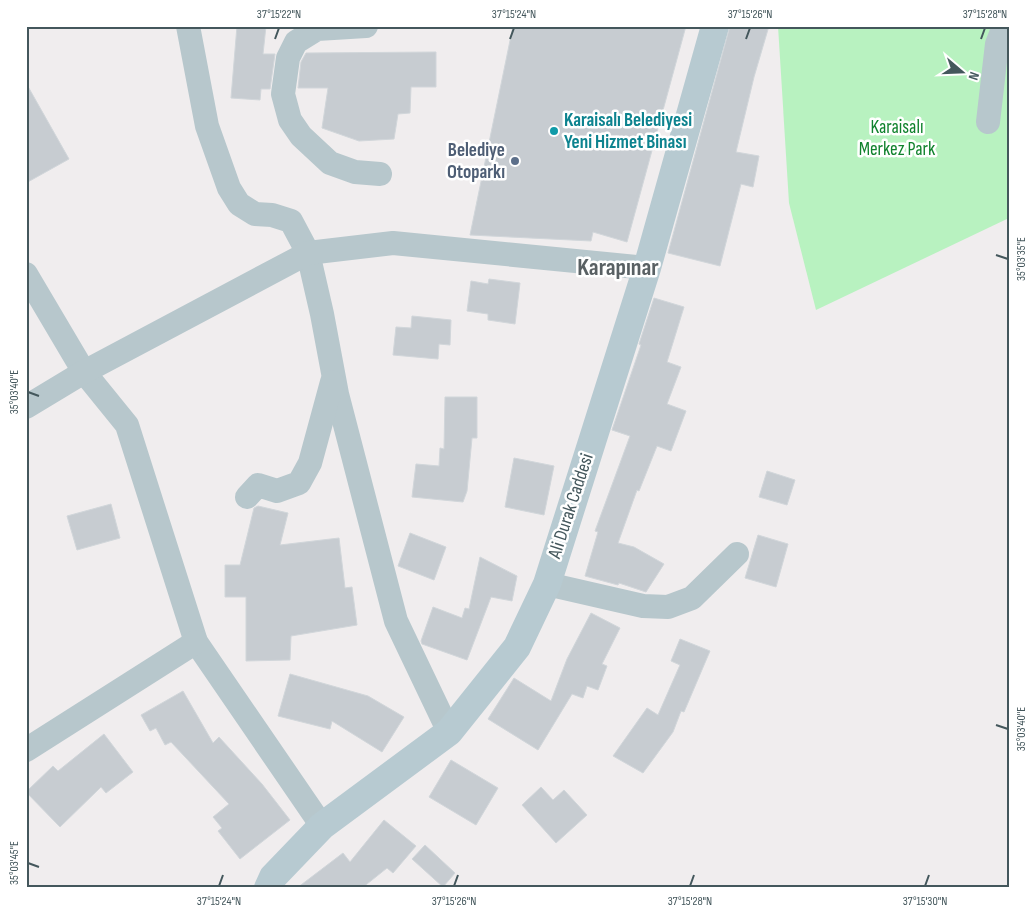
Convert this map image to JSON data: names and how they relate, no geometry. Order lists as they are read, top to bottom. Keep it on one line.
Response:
{"streets":{"main road":["Ali Durak Caddesi"]},"districts":["Karapınar"],"parks":["Karaisalı Merkez Park"],"places":["Karaisalı Belediyesi Yeni Hizmet Binası","Belediye Otoparkı"],"north":"right","coordinates":["37°15'22\"N","37°15'24\"N","37°15'26\"N","37°15'28\"N","35°03'35\"E","35°03'40\"E","35°03'45\"E","37°15'30\"N"]}
